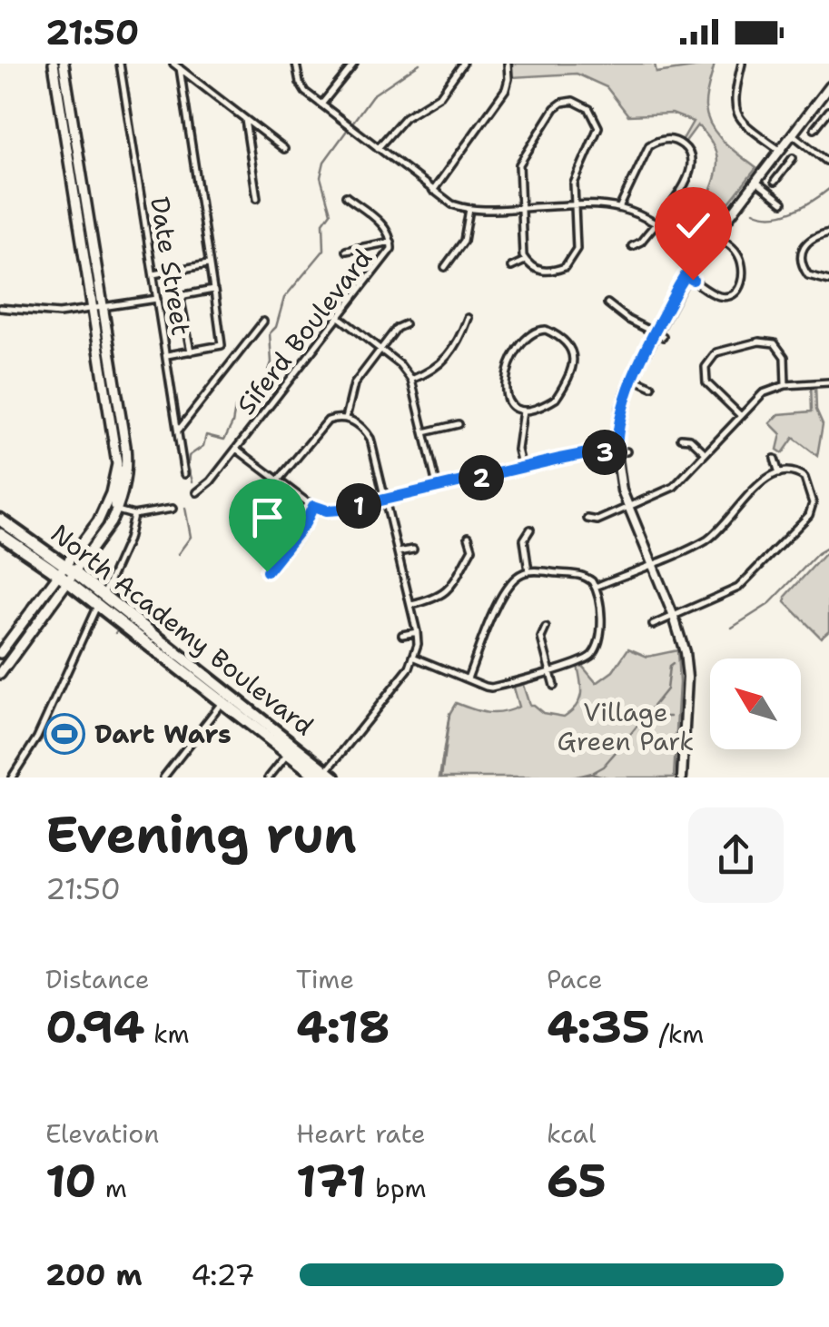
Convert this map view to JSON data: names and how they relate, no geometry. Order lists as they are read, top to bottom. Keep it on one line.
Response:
{"streets":{"highway":["North Academy Boulevard"],"street":["Date Street","Siferd Boulevard"]},"parks":["Village Green Park"],"places":{"sports":["Dart Wars"]},"north":"top left","page":{"status":"21:50","pins":["3","2","1"],"heading":["Evening run","21:50"],"stats":[["Distance","0.94 km"],["Time","4:18"],["Pace","4:35 /km"],["Elevation","10 m"],["Heart rate","171 bpm"],["kcal","65"]],"list":[{"name":"200 m","note":"4:27"}]}}
